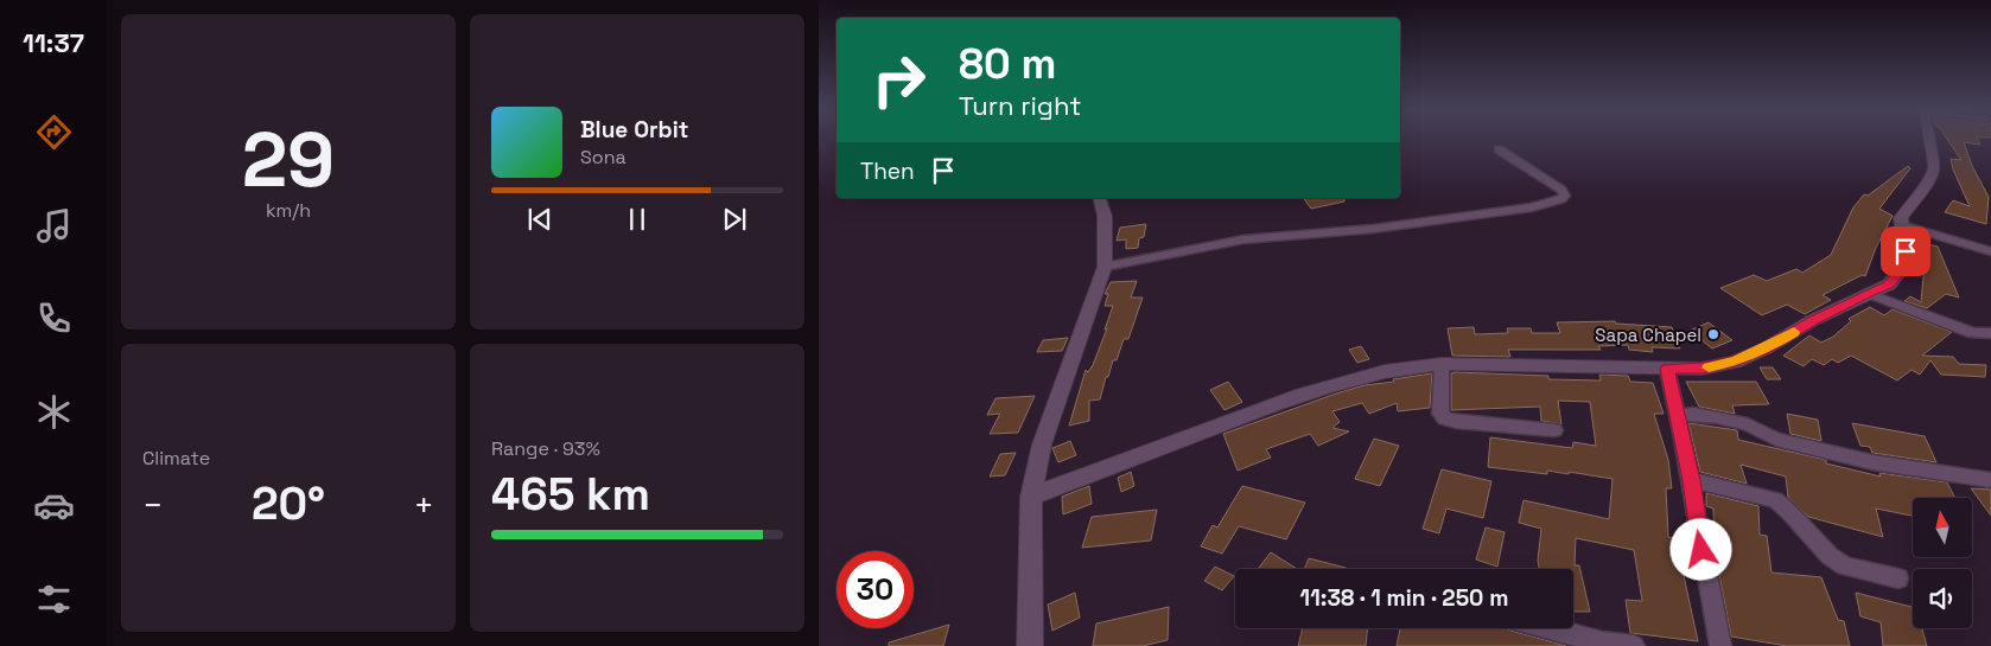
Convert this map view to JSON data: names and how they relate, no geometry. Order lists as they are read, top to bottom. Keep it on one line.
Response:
{"places":["Sapa Chapel"],"north":"top","page":{"tabs":"11:37","tile":[["29","km/h"],"Climate",["Range · 93%","465 km"]],"turn":["80 m","Turn right"],"song":["Blue Orbit","Sona"],"then":"Then","heat":["−","20°","+"],"limit":"30","trip":"11:38 · 1 min · 250 m"}}
